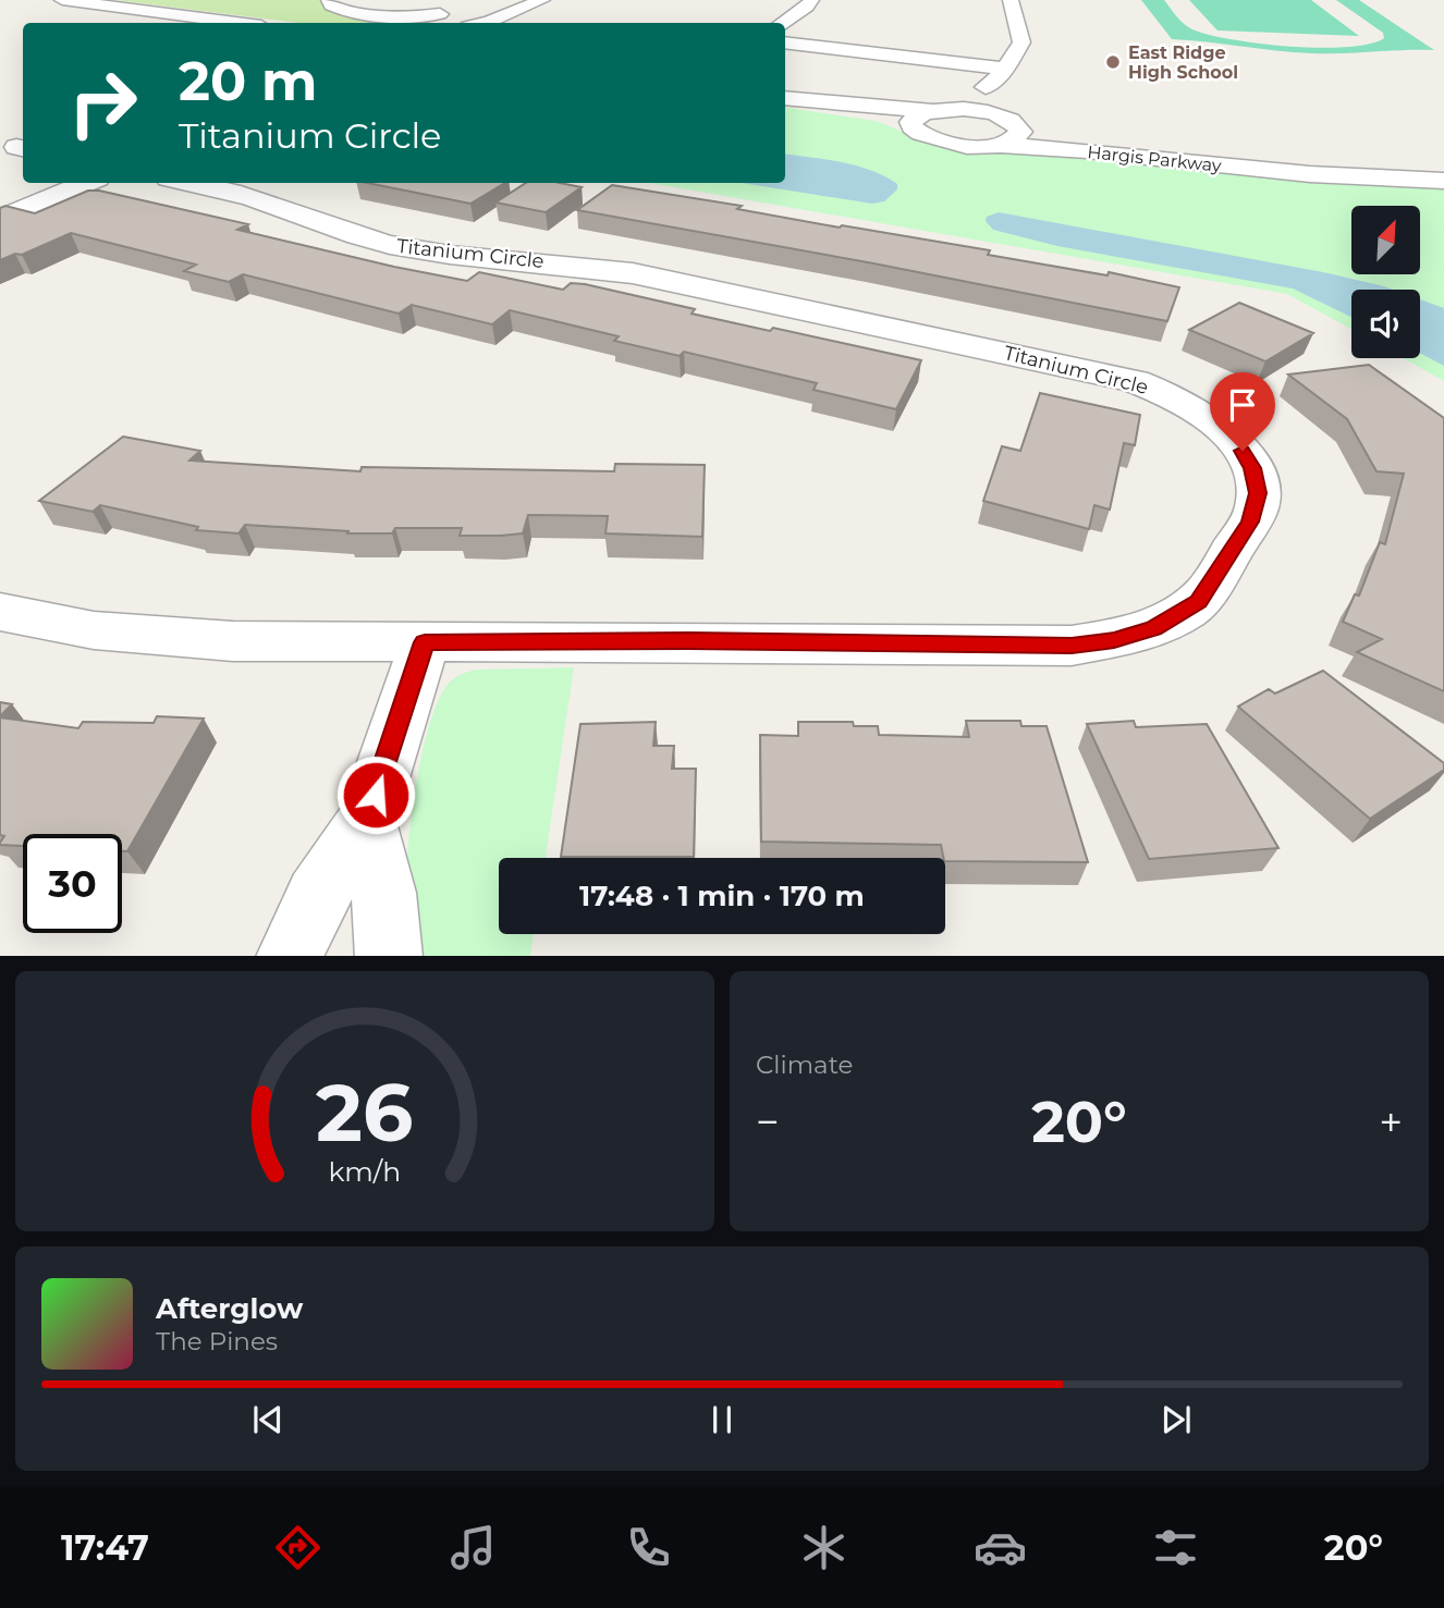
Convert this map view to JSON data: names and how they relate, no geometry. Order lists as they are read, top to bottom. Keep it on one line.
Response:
{"streets":{"street":["Hargis Parkway","Titanium Circle"]},"places":["East Ridge High School"],"north":"top right","page":{"turn":["20 m","Titanium Circle"],"limit":"30","trip":"17:48 · 1 min · 170 m","tile":"Climate","heat":["−","20°","+"],"song":["Afterglow","The Pines"],"tabs":["17:47","20°"],"gauge":["26","km/h"]}}
